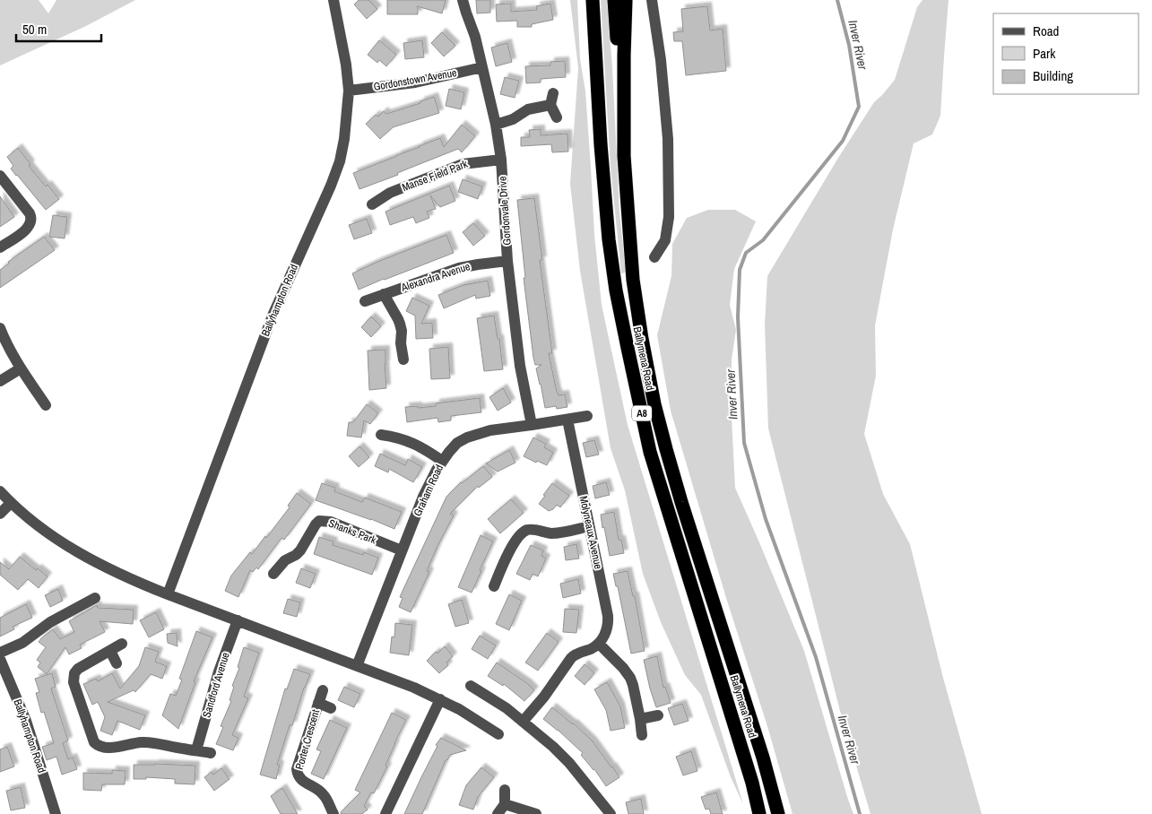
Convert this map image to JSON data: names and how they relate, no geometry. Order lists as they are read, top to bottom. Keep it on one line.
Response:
{"streets":{"highway":["Ballymena Road","A8"],"street":["Gordonstown Avenue","Manse Field Park","Gordonvale Drive","Alexandra Avenue","Ballyhampton Road","Graham Road","Shanks Park","Molyneaux Avenue","Sandford Avenue","Porter Crescent"]},"crossings":[["Gordonstown Avenue","Gordonvale Drive"],["Gordonstown Avenue","Ballyhampton Road"],["Manse Field Park","Gordonvale Drive"],["Gordonvale Drive","Alexandra Avenue"],["Gordonvale Drive","Graham Road"],["Ballymena Road","A8"],["Graham Road","Shanks Park"],["Graham Road","Molyneaux Avenue"]],"water":["Inver River"],"legend":["Road","Park","Building"],"scale_bar":"50 m"}
